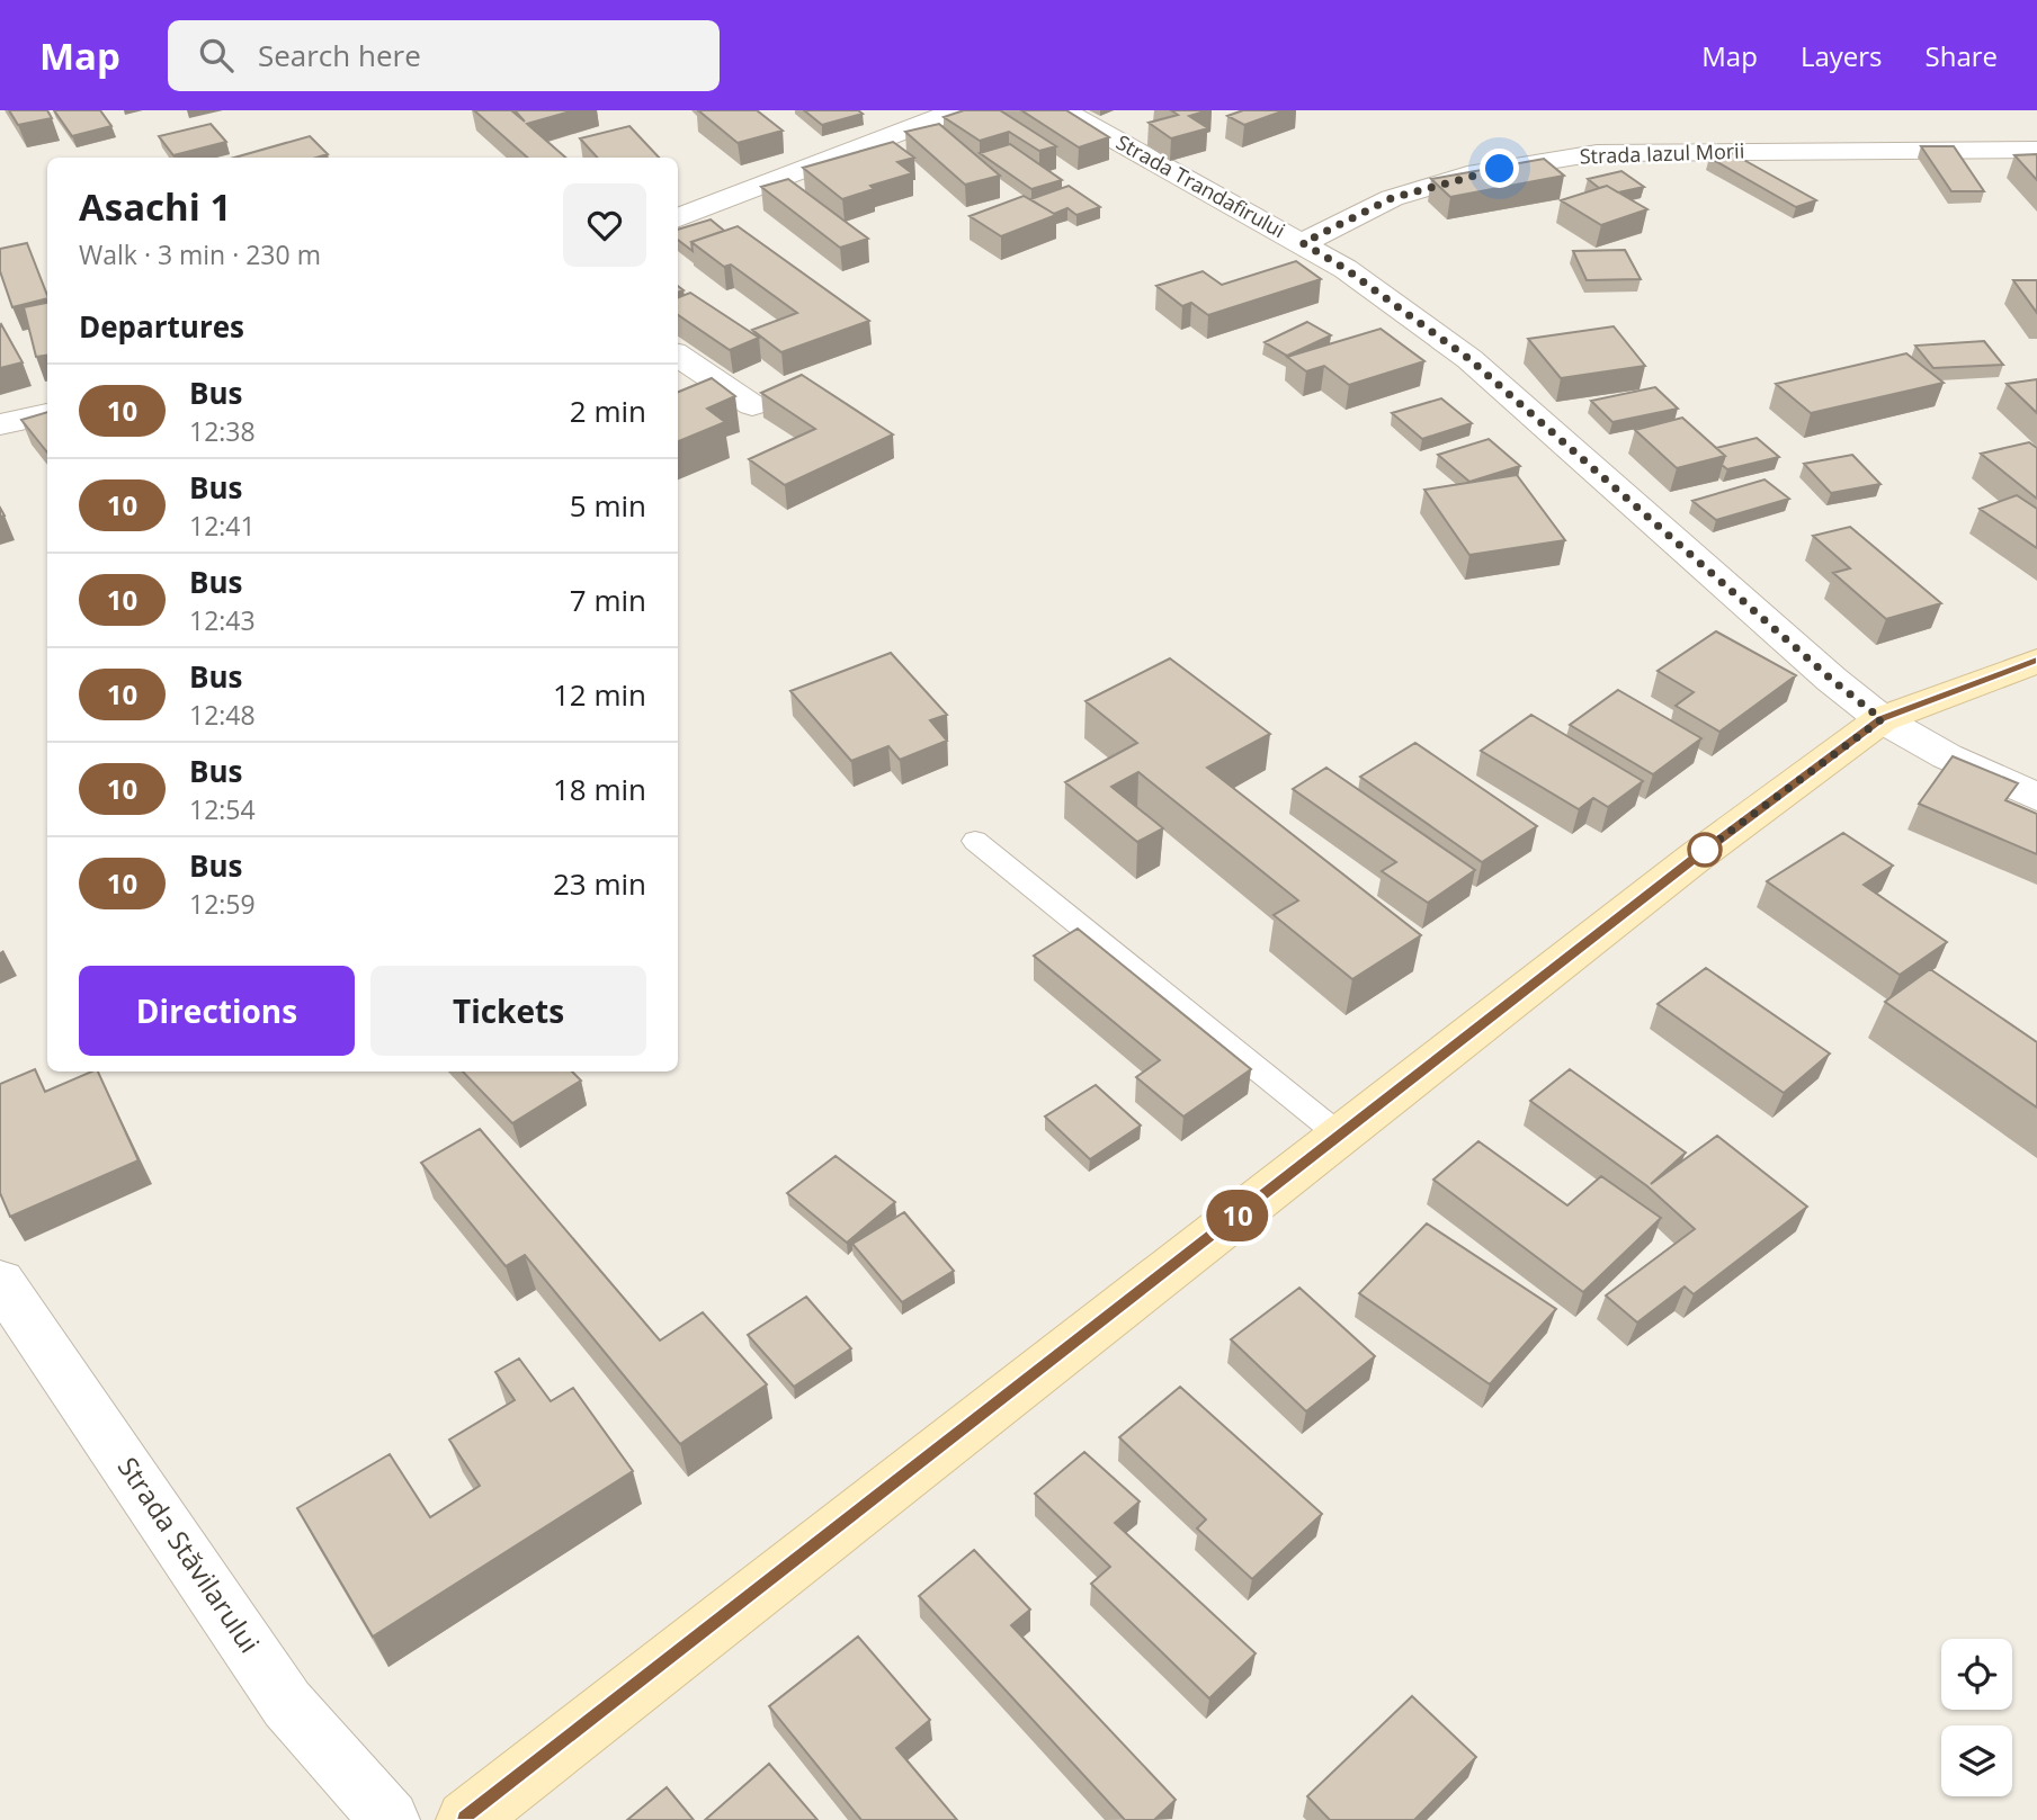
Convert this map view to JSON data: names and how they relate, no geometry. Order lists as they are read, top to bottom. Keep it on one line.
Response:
{"streets":{"street":["Strada Iazul Morii","Strada Trandafirului","Strada Stăvilarului"]},"crossings":[["Strada Iazul Morii","Strada Trandafirului"]],"lines":["bus line 10"],"page":{"header":"Map","search":"Search here","nav":["Map","Layers","Share"],"on_map":"10","heading":[["Asachi 1","Walk · 3 min · 230 m"],"Departures"],"list":[{"mark":"10","name":"Bus","note":"12:38","value":"2 min"},{"mark":"10","name":"Bus","note":"12:41","value":"5 min"},{"mark":"10","name":"Bus","note":"12:43","value":"7 min"},{"mark":"10","name":"Bus","note":"12:48","value":"12 min"},{"mark":"10","name":"Bus","note":"12:54","value":"18 min"},{"mark":"10","name":"Bus","note":"12:59","value":"23 min"}],"buttons":["Directions","Tickets"]}}
